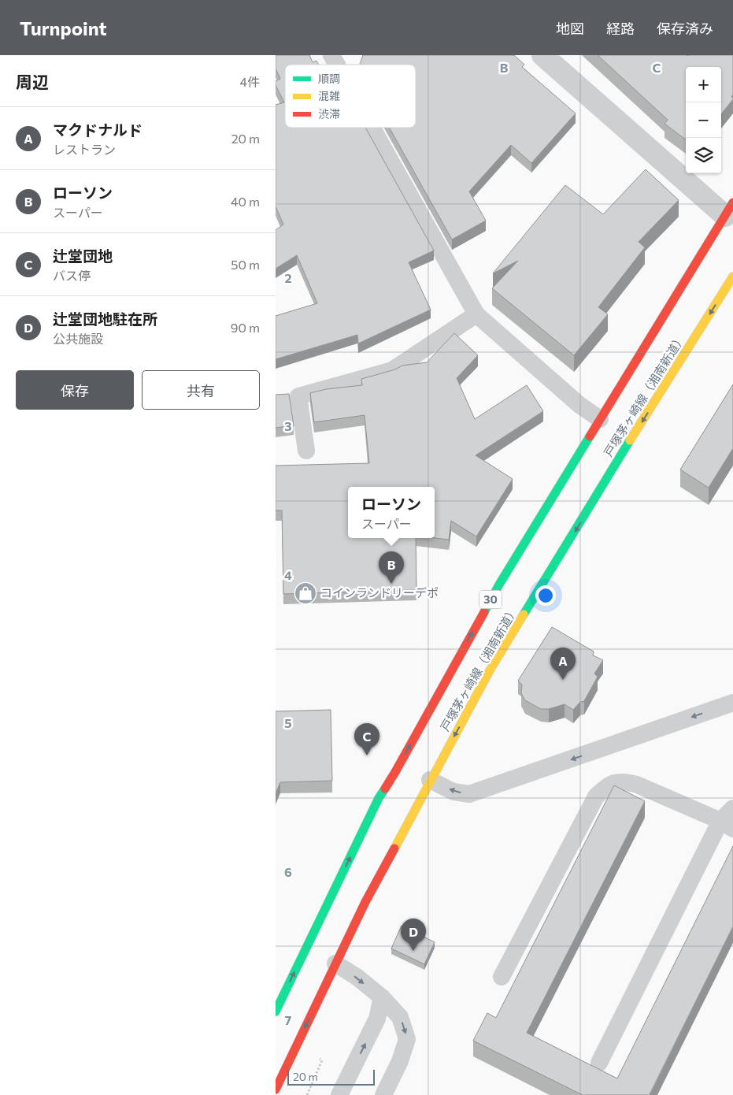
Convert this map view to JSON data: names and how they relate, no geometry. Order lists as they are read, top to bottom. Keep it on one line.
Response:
{"streets":{"main road":["戸塚茅ヶ崎線（湘南新道）","30"]},"places":{"shop":["コインランドリーデポ"]},"legend":["順調","混雑","渋滞"],"scale_bar":"20 m","page":{"header":"Turnpoint","nav":["地図","経路","保存済み"],"heading":["周辺","4件"],"map_buttons":["+","−"],"list":[{"mark":"A","name":"マクドナルド","note":"レストラン","value":"20 m"},{"mark":"B","name":"ローソン","note":"スーパー","value":"40 m"},{"mark":"C","name":"辻堂団地","note":"バス停","value":"50 m"},{"mark":"D","name":"辻堂団地駐在所","note":"公共施設","value":"90 m"}],"buttons":["保存","共有"],"popup":["ローソン","スーパー"],"pins":["B","A","C","D"],"scale":"20 m"},"grid":{"columns":["B","C"],"rows":["2","3","4","5","6","7"]}}
